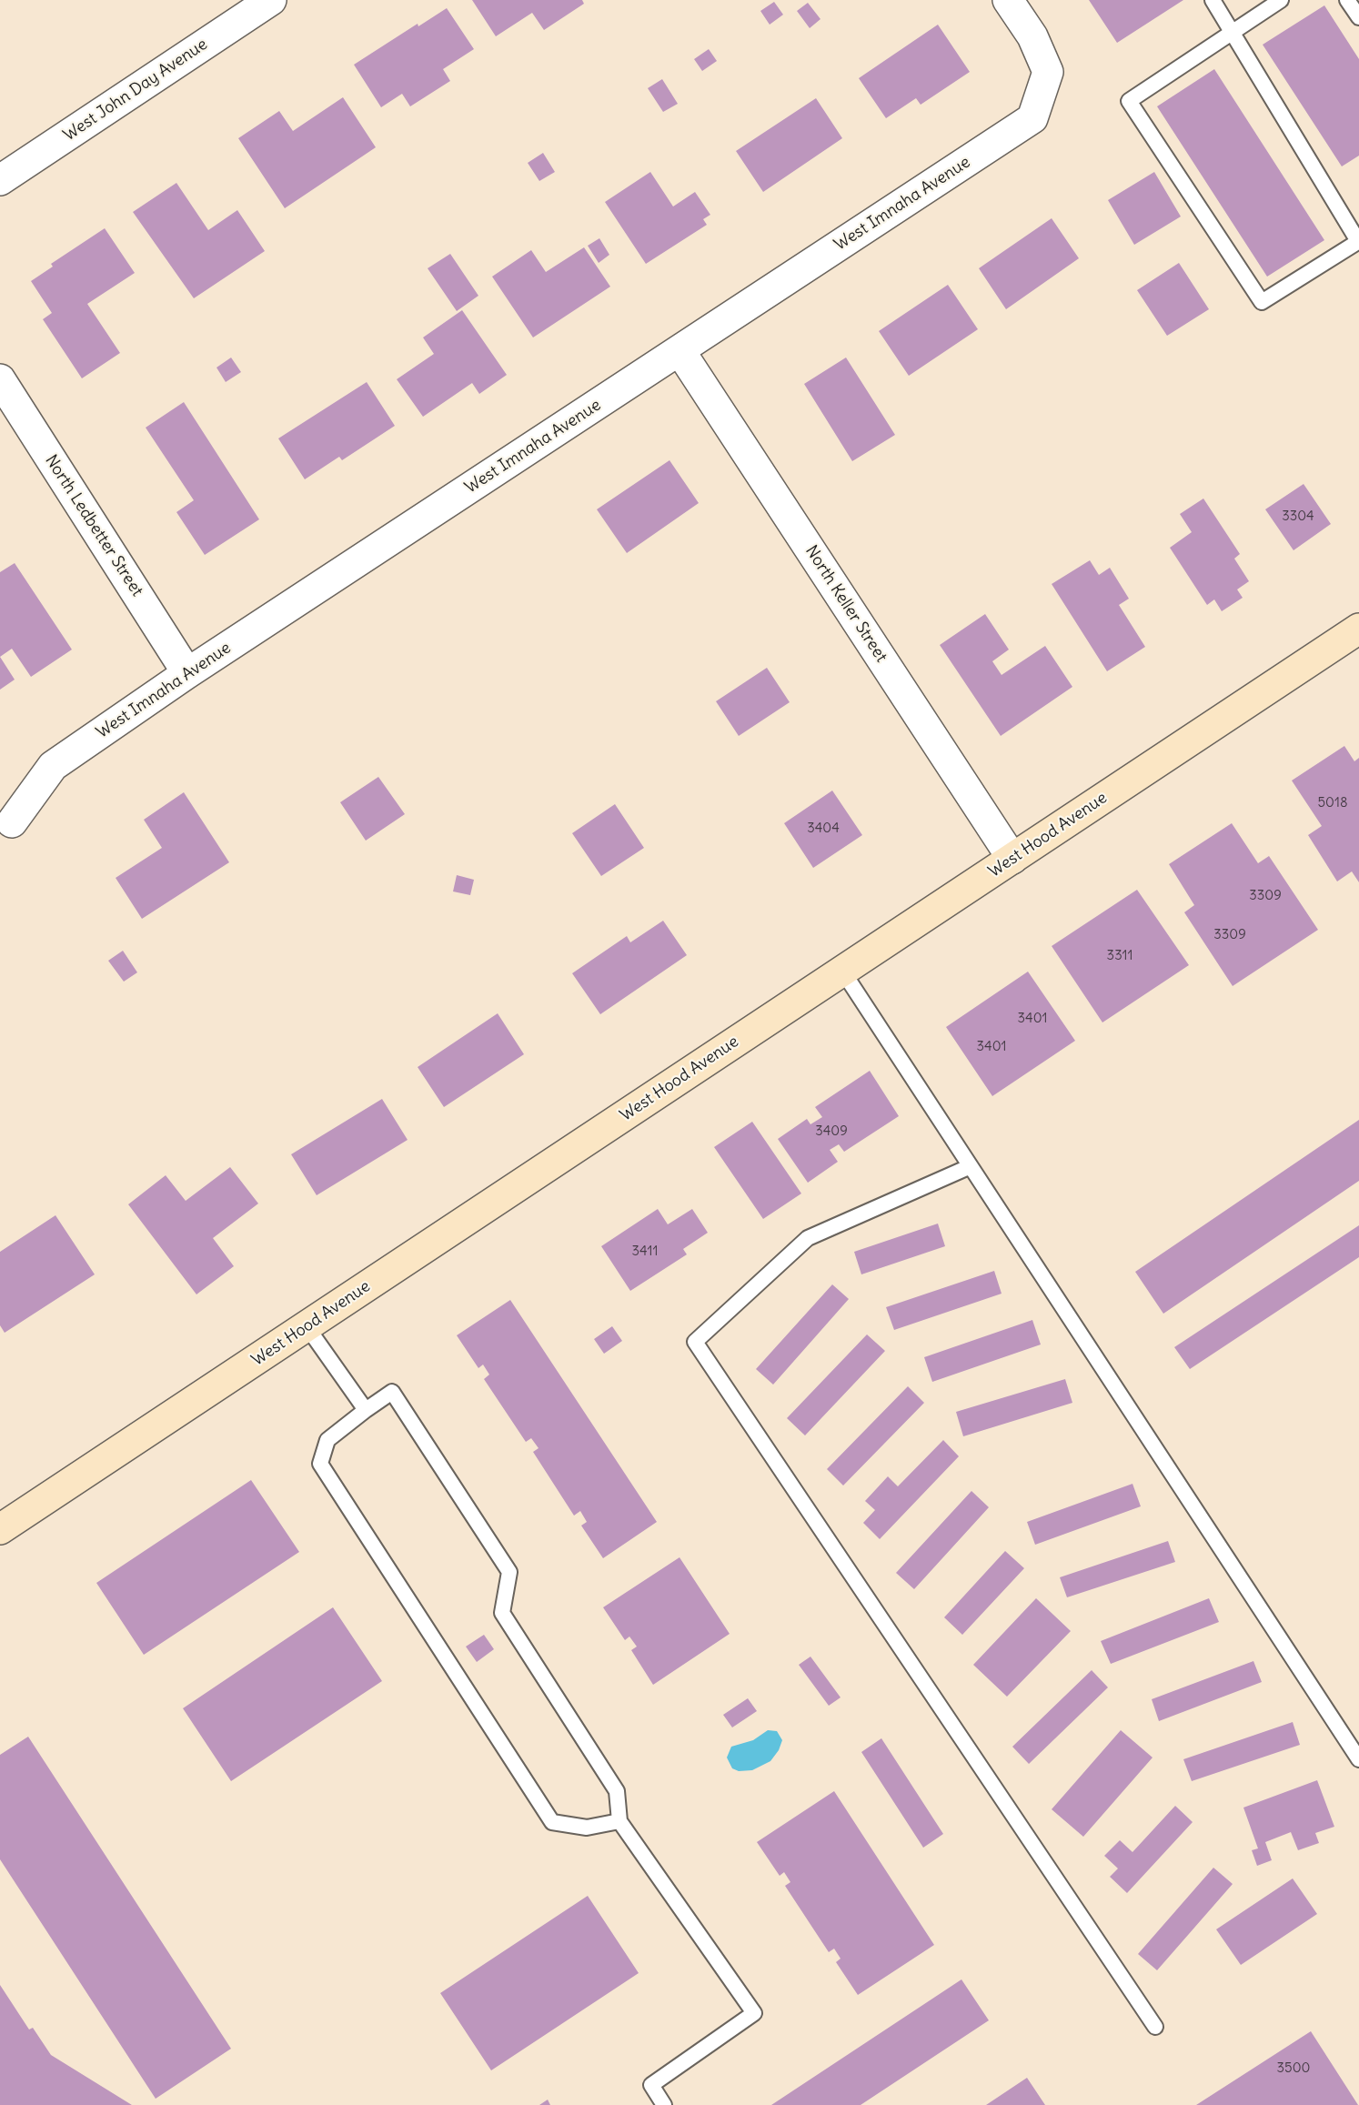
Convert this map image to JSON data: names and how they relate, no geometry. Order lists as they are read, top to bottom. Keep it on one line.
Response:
{"streets":{"street":["West John Day Avenue","West Imnaha Avenue","North Ledbetter Street","North Keller Street","West Hood Avenue"]},"crossings":[["West Imnaha Avenue","North Ledbetter Street"],["West Imnaha Avenue","North Keller Street"],["North Keller Street","West Hood Avenue"]],"house_numbers":["3304","5018","3404","3309","3309","3311","3401","3401","3409","3411","3500"]}
